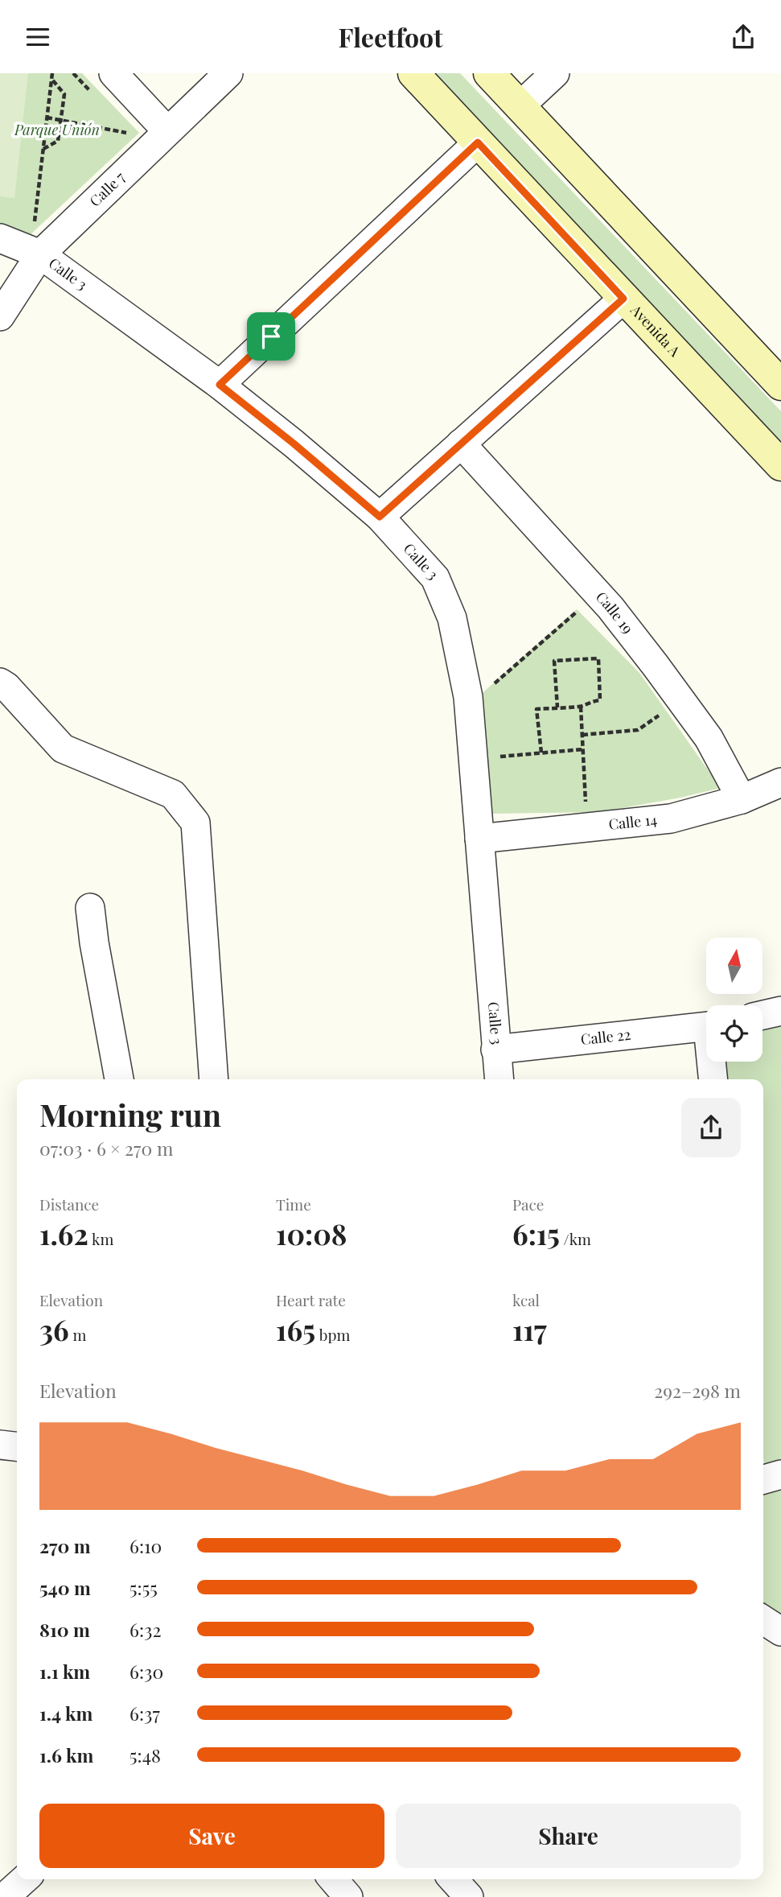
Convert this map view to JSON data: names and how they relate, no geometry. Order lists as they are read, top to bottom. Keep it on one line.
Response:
{"streets":{"main road":["Avenida A"],"street":["Calle 7","Calle 3","Calle 19","Calle 14","Calle 22"]},"crossings":[["Calle 7","Calle 3"],["Calle 3","Calle 14"],["Calle 3","Calle 22"],["Calle 19","Calle 14"]],"parks":["Parque Unión"],"north":"top","page":{"header":"Fleetfoot","heading":["Morning run","07:03 · 6 × 270 m"],"stats":[["Distance","1.62 km"],["Time","10:08"],["Pace","6:15 /km"],["Elevation","36 m"],["Heart rate","165 bpm"],["kcal","117"]],"chart":["Elevation","292–298 m"],"list":[{"name":"270 m","note":"6:10"},{"name":"540 m","note":"5:55"},{"name":"810 m","note":"6:32"},{"name":"1.1 km","note":"6:30"},{"name":"1.4 km","note":"6:37"},{"name":"1.6 km","note":"5:48"}],"buttons":["Save","Share"]}}
